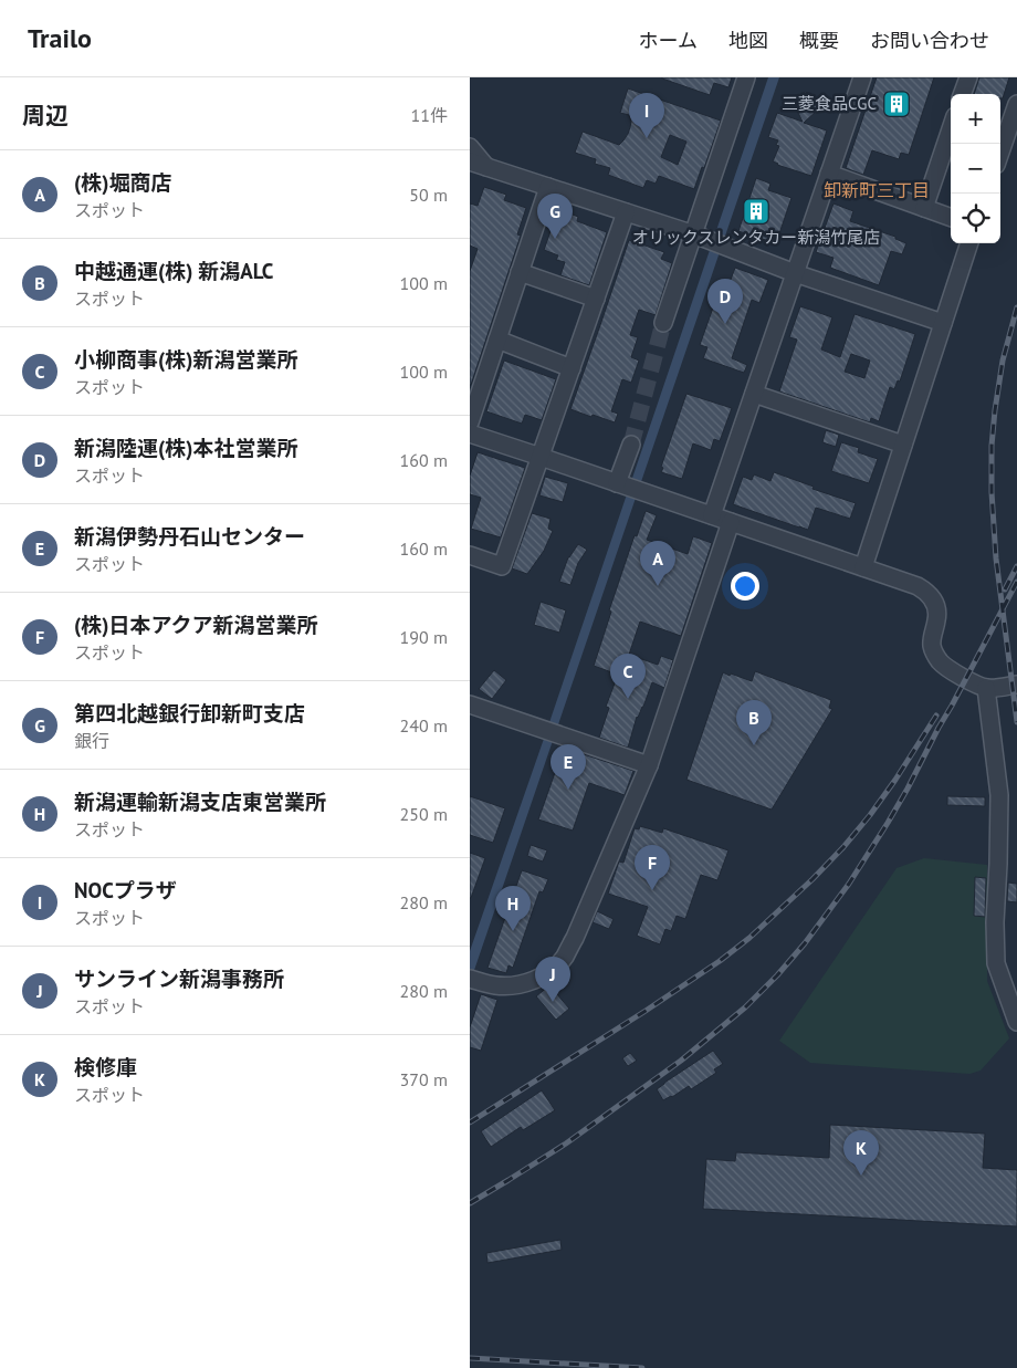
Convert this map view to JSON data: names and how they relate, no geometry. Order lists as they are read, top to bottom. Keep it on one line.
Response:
{"districts":["卸新町三丁目"],"places":{"building":["三菱食品CGC","オリックスレンタカー新潟竹尾店"]},"page":{"header":"Trailo","nav":["ホーム","地図","概要","お問い合わせ"],"heading":["周辺","11件"],"pins":["I","G","D","A","C","B","E","F","H","J","K"],"map_buttons":["+","−"],"list":[{"mark":"A","name":"(株)堀商店","note":"スポット","value":"50 m"},{"mark":"B","name":"中越通運(株) 新潟ALC","note":"スポット","value":"100 m"},{"mark":"C","name":"小柳商事(株)新潟営業所","note":"スポット","value":"100 m"},{"mark":"D","name":"新潟陸運(株)本社営業所","note":"スポット","value":"160 m"},{"mark":"E","name":"新潟伊勢丹石山センター","note":"スポット","value":"160 m"},{"mark":"F","name":"(株)日本アクア新潟営業所","note":"スポット","value":"190 m"},{"mark":"G","name":"第四北越銀行卸新町支店","note":"銀行","value":"240 m"},{"mark":"H","name":"新潟運輸新潟支店東営業所","note":"スポット","value":"250 m"},{"mark":"I","name":"NOCプラザ","note":"スポット","value":"280 m"},{"mark":"J","name":"サンライン新潟事務所","note":"スポット","value":"280 m"},{"mark":"K","name":"検修庫","note":"スポット","value":"370 m"}]}}
